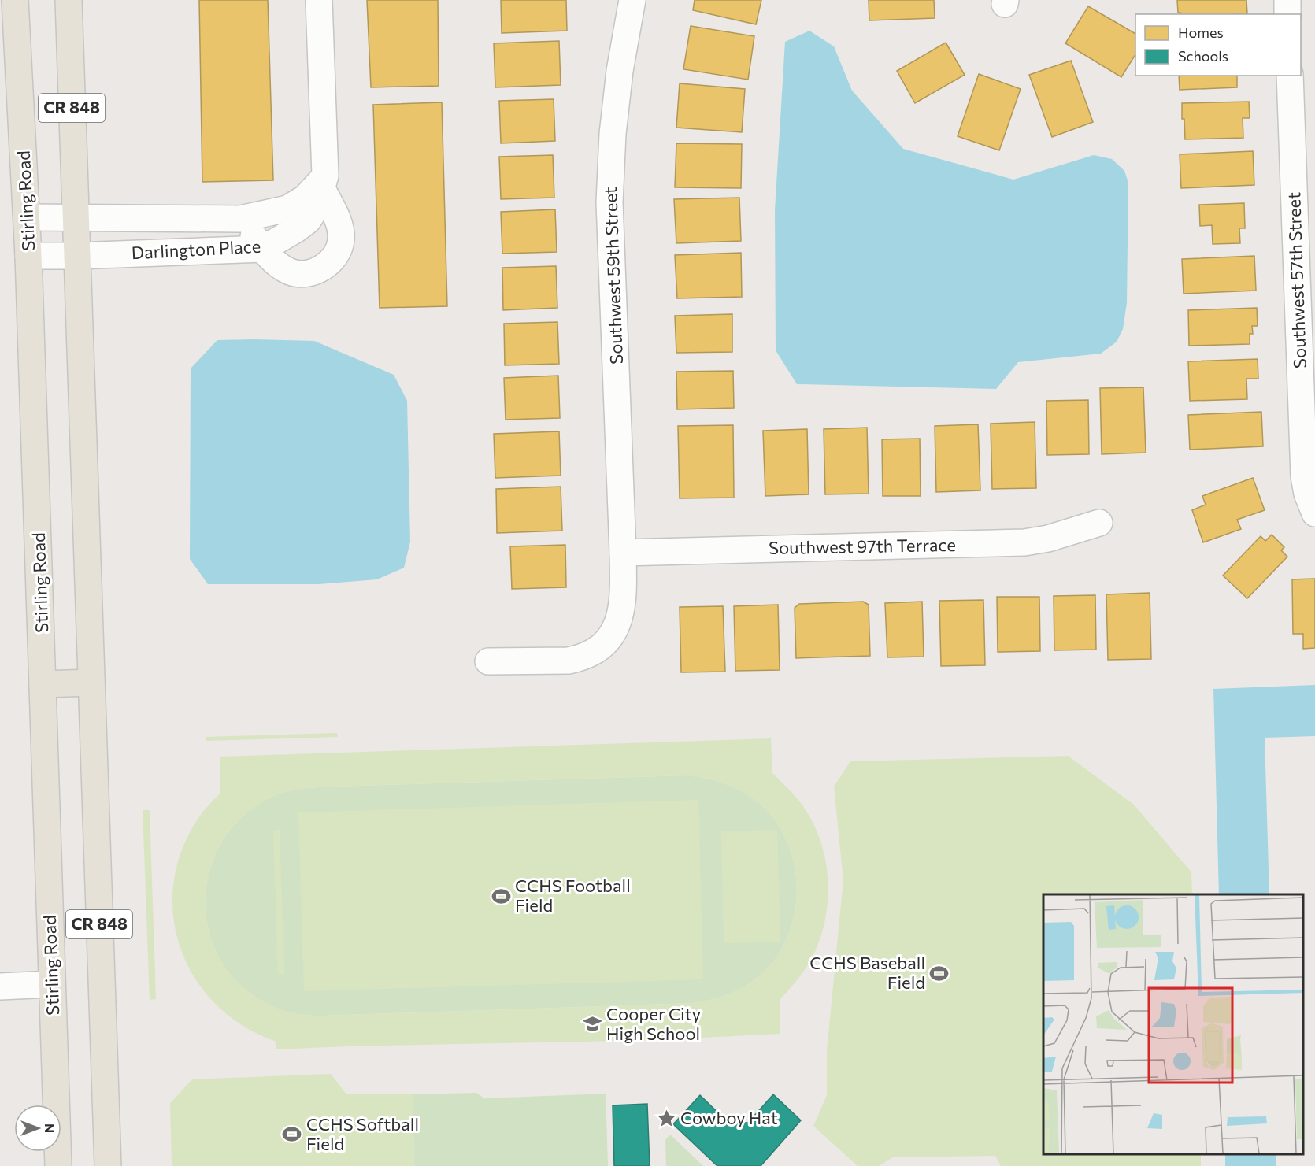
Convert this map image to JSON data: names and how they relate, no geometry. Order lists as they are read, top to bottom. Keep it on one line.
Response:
{"streets":{"main road":["CR 848","Stirling Road"],"street":["Darlington Place","Southwest 59th Street","Southwest 57th Street","Southwest 97th Terrace"]},"crossings":[["CR 848","Darlington Place"],["Stirling Road","Darlington Place"],["Southwest 59th Street","Southwest 97th Terrace"]],"places":{"sports":["CCHS Football Field","CCHS Baseball Field","CCHS Softball Field"],"school or university":["Cooper City High School"],"place":["Cowboy Hat"]},"legend":["Homes","Schools"],"north":"right"}
